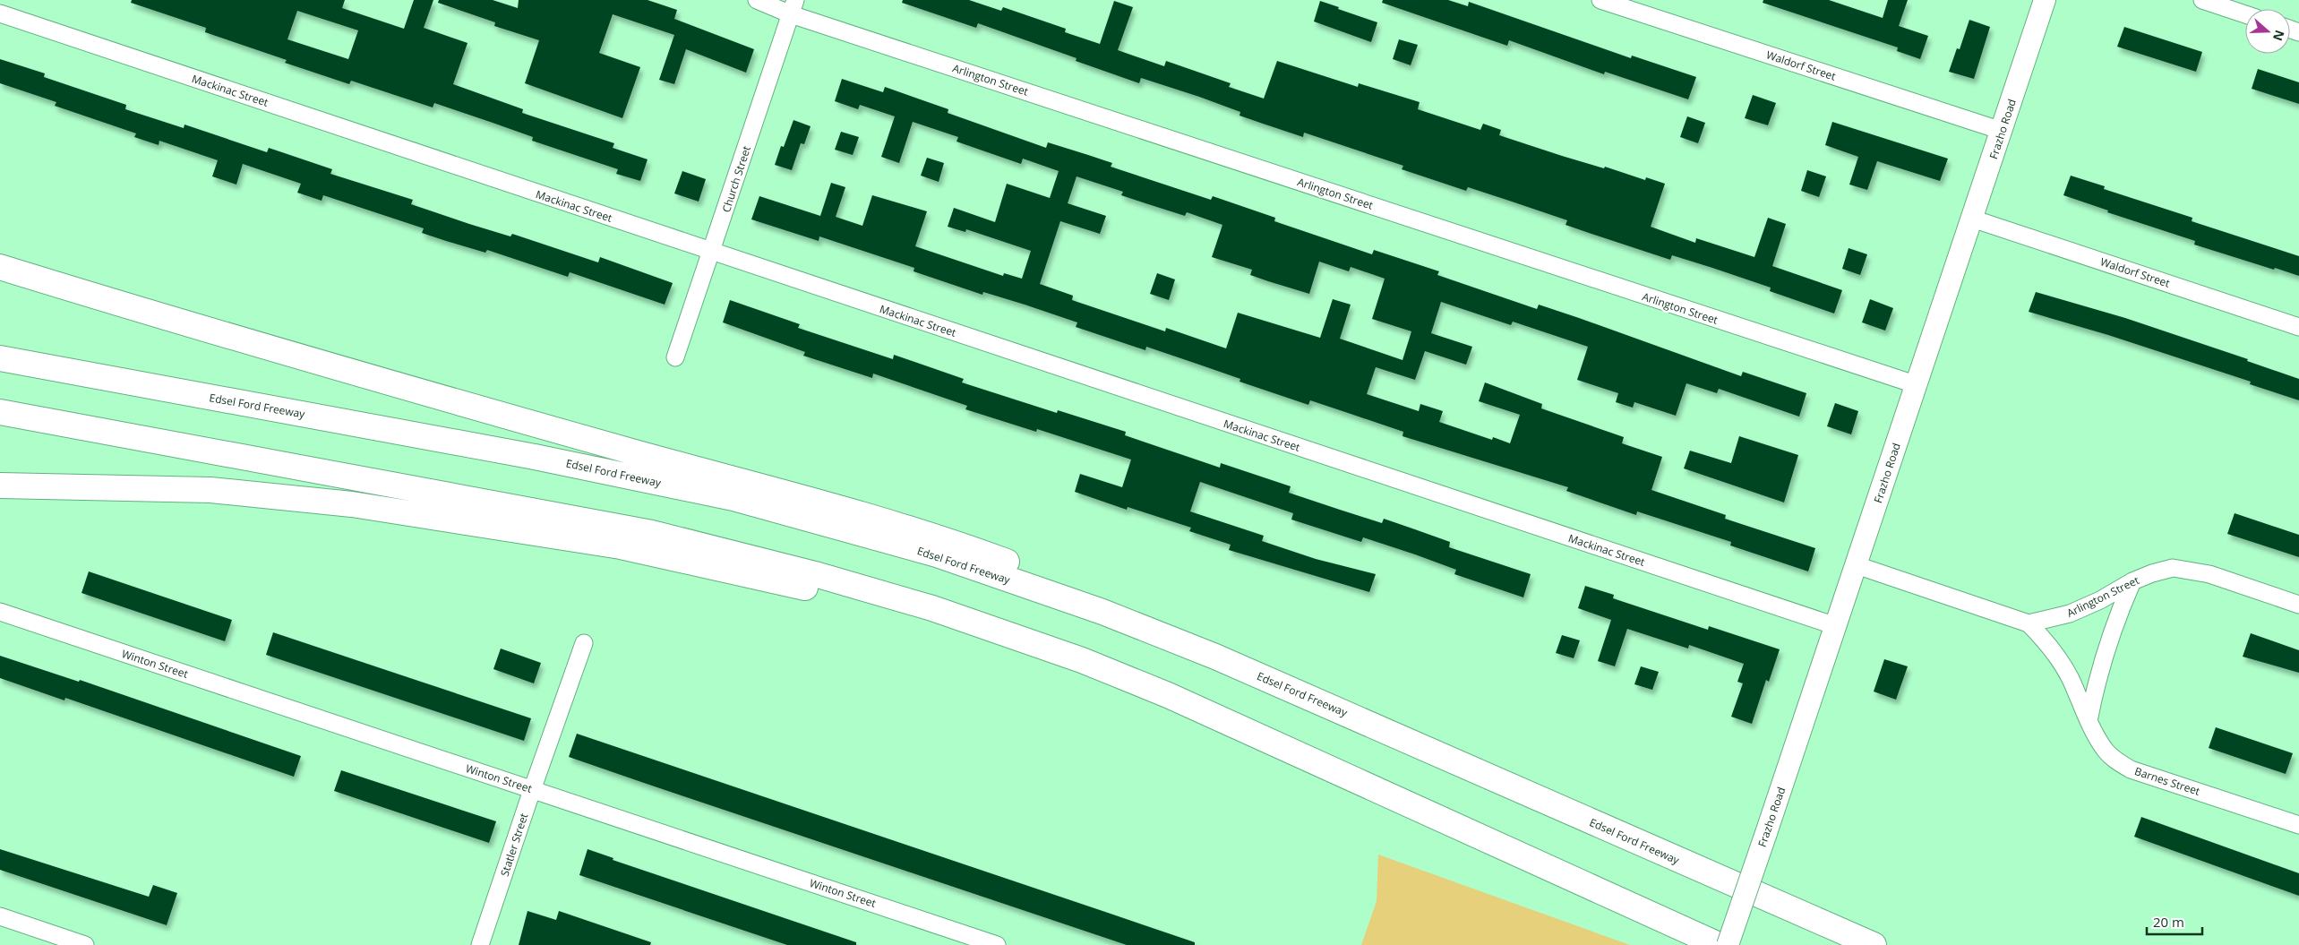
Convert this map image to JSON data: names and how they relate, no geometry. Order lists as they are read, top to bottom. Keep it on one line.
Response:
{"streets":{"highway":["Edsel Ford Freeway"],"street":["Waldorf Street","Arlington Street","Mackinac Street","Frazho Road","Church Street","Winton Street","Barnes Street","Statler Street"]},"crossings":[["Waldorf Street","Frazho Road"],["Arlington Street","Frazho Road"],["Arlington Street","Church Street"],["Arlington Street","Barnes Street"],["Mackinac Street","Frazho Road"],["Mackinac Street","Church Street"],["Winton Street","Statler Street"]],"scale_bar":"20 m","north":"right"}
